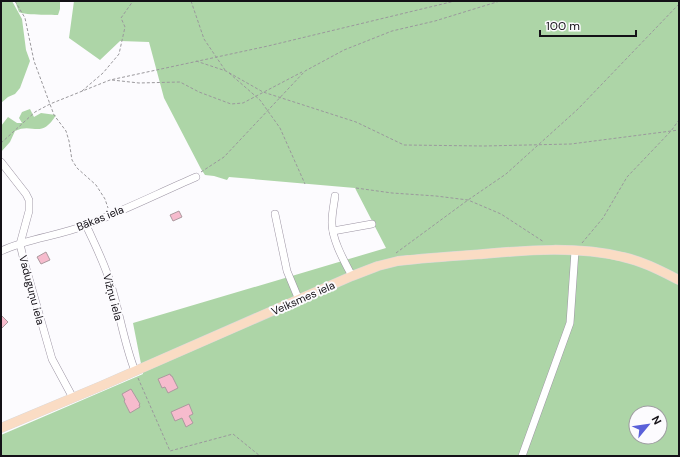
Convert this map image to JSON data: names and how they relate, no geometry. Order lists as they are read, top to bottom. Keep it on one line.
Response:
{"streets":{"main road":["Veiksmes iela"],"street":["Bākas iela","Vaduguņu iela","Vižņu iela"]},"crossings":[["Bākas iela","Vaduguņu iela"],["Bākas iela","Vižņu iela"],["Vaduguņu iela","Veiksmes iela"],["Vižņu iela","Veiksmes iela"]],"scale_bar":"100 m","north":"top right"}
